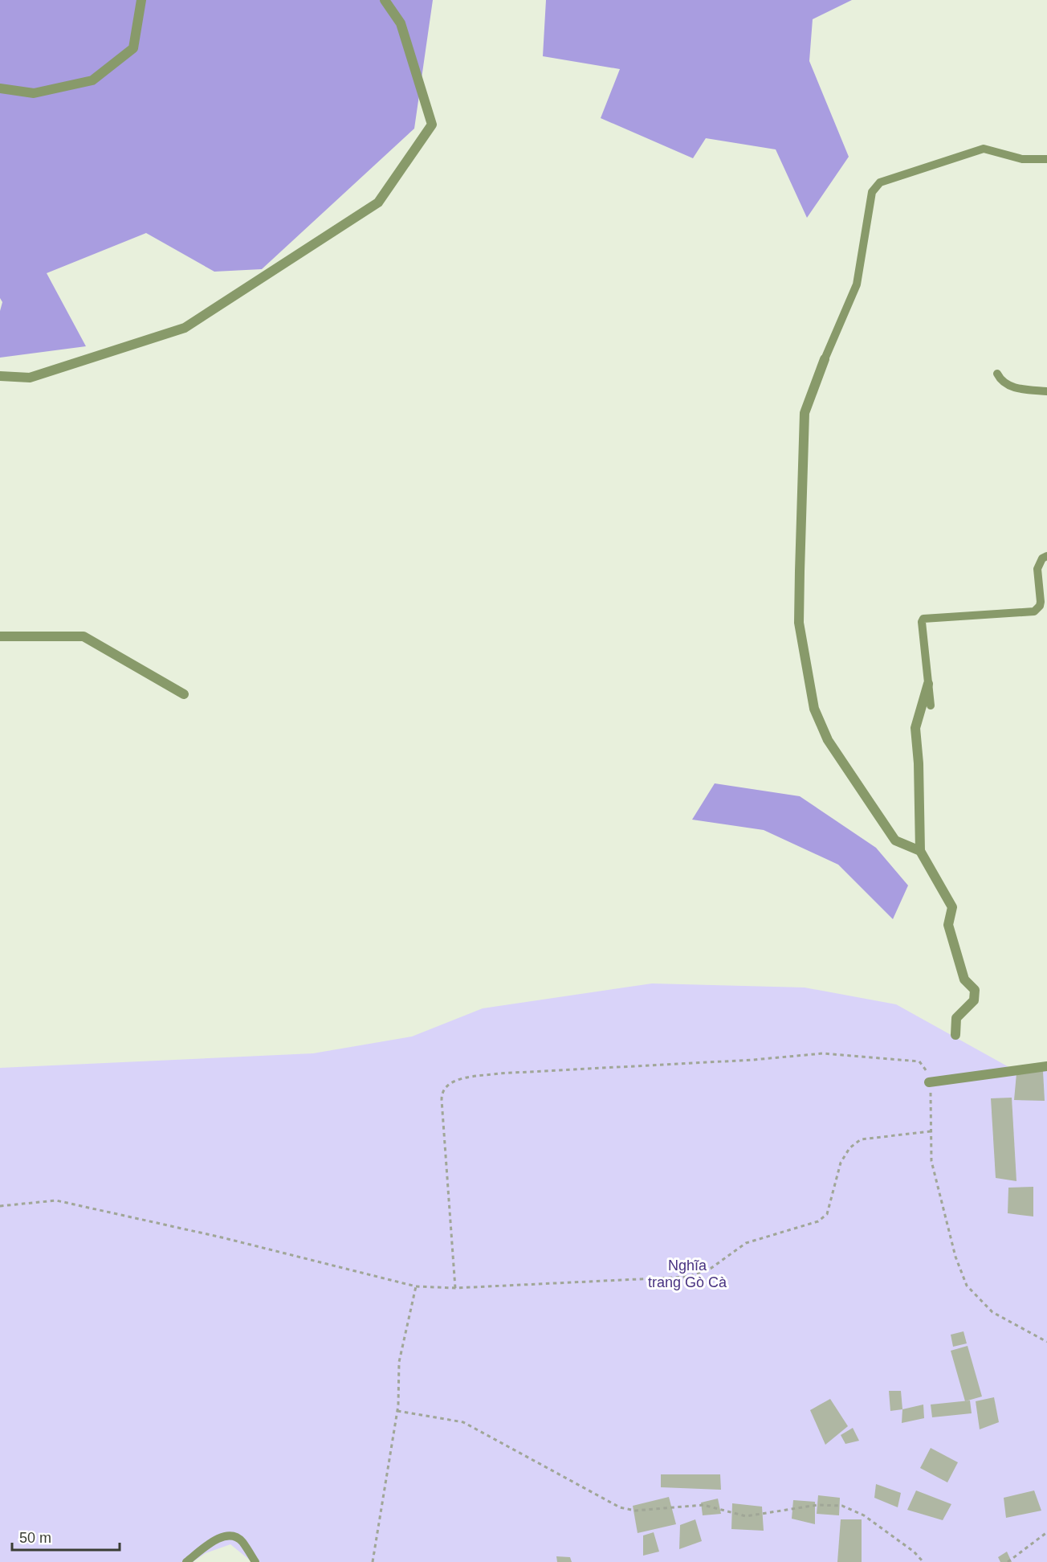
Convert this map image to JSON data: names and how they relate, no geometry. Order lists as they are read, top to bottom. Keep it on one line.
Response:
{"parks":["Nghĩa trang Gò Cà"],"scale_bar":"50 m"}
